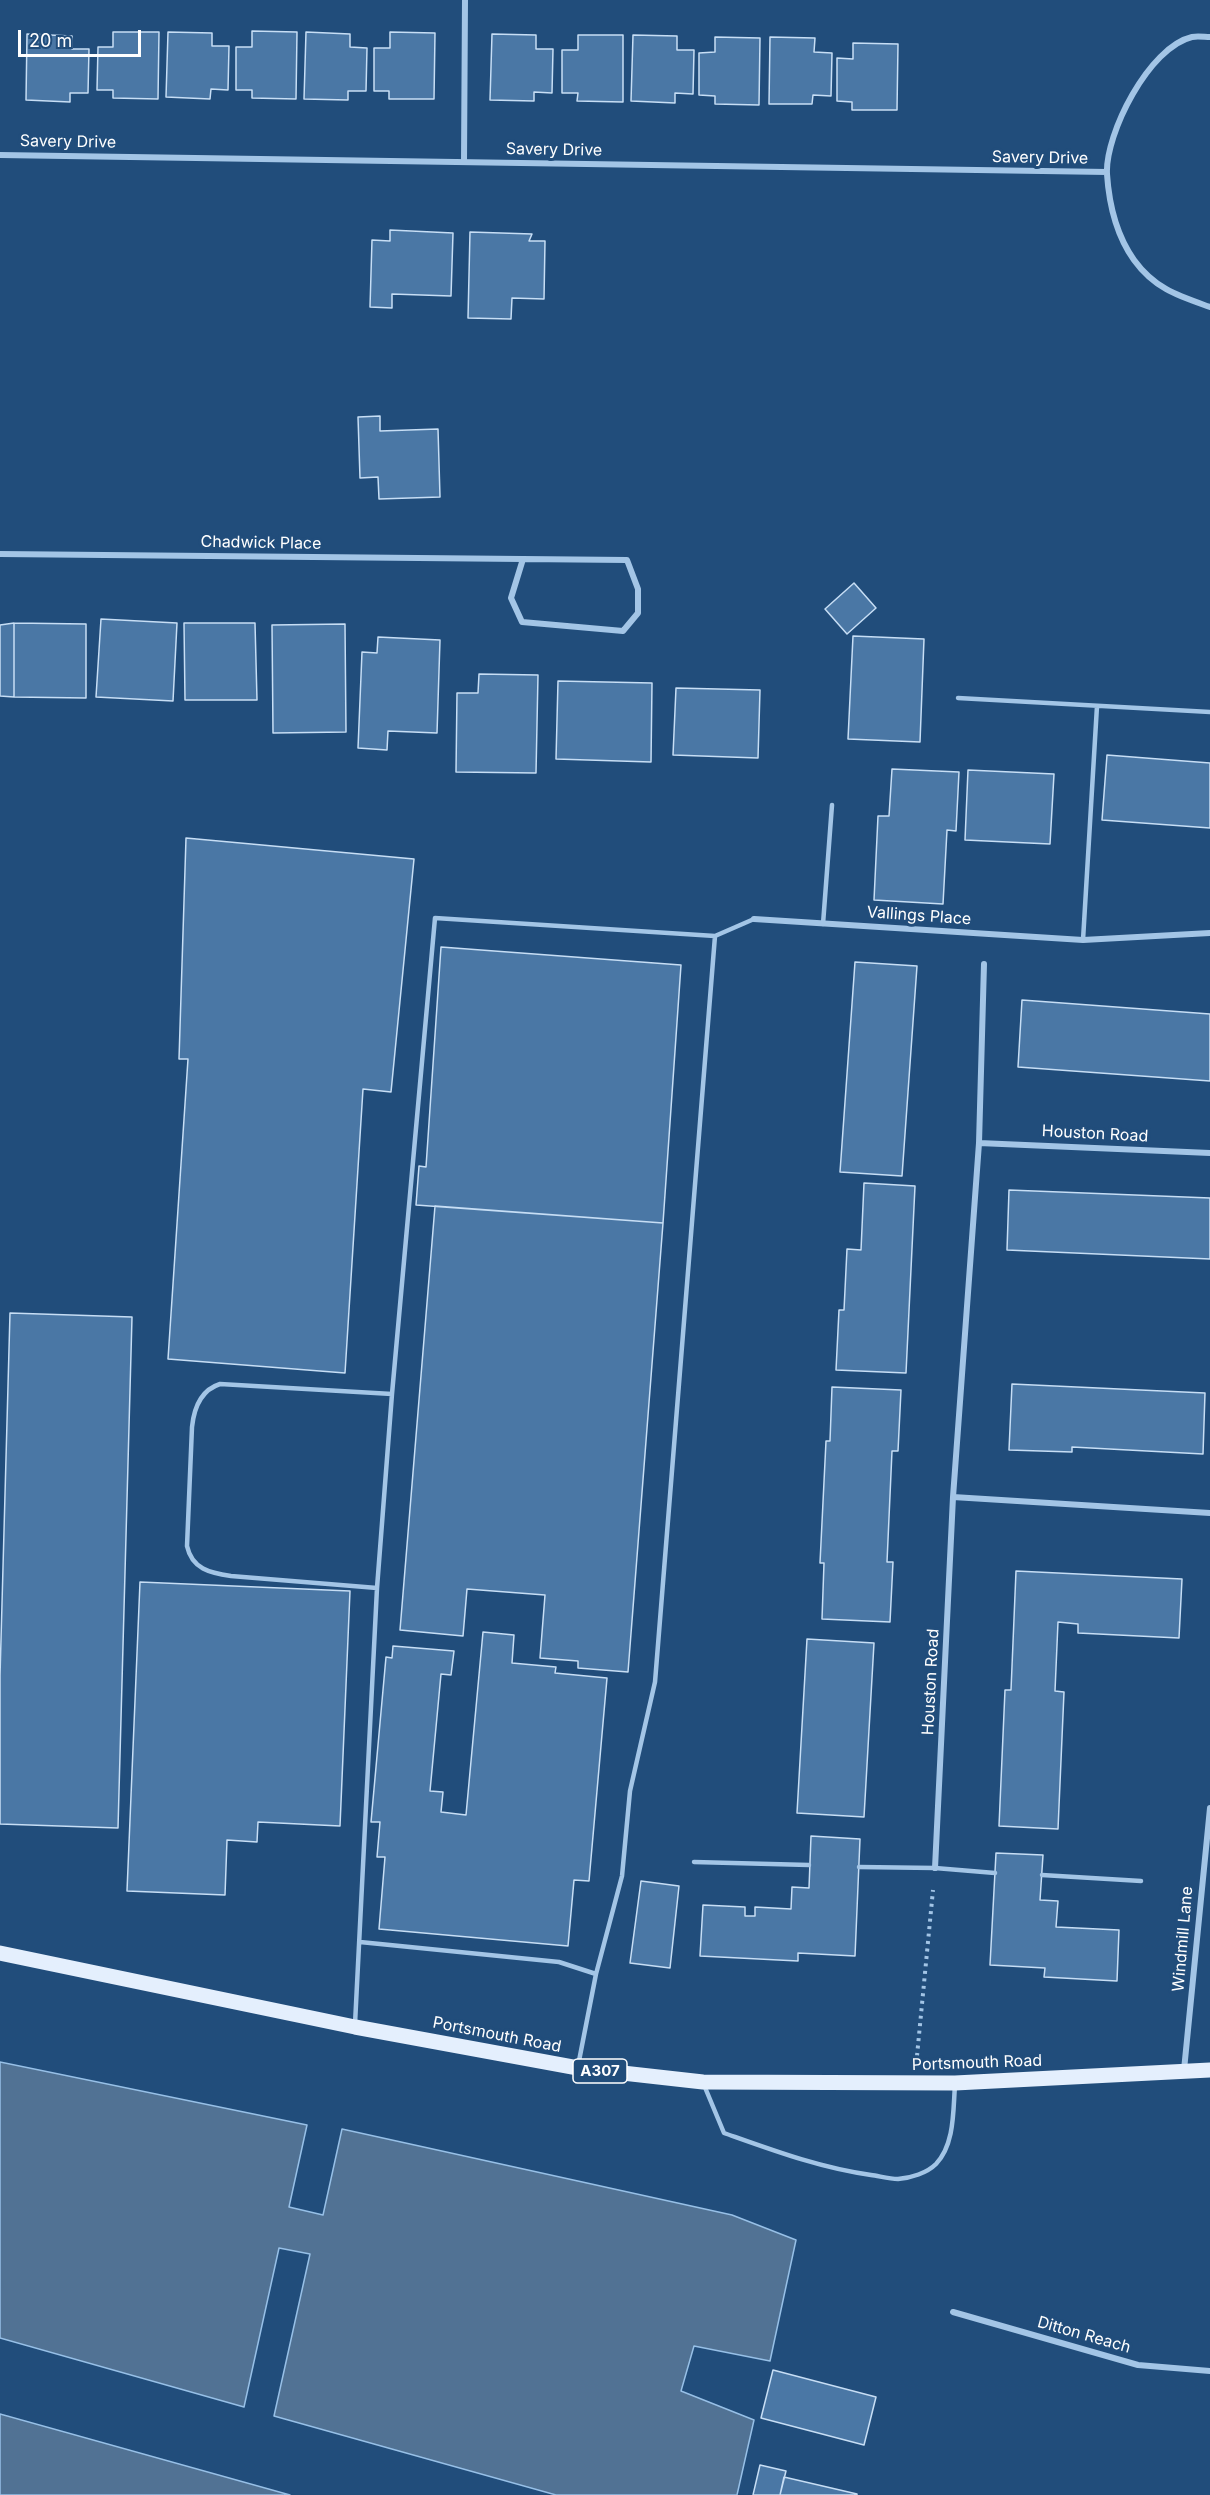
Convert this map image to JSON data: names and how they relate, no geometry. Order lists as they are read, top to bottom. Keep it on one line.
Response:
{"streets":{"main road":["Portsmouth Road","A307"],"street":["Savery Drive","Chadwick Place","Vallings Place","Houston Road","Windmill Lane","Ditton Reach"]},"crossings":[["Windmill Lane","Portsmouth Road"]],"scale_bar":"20 m"}
